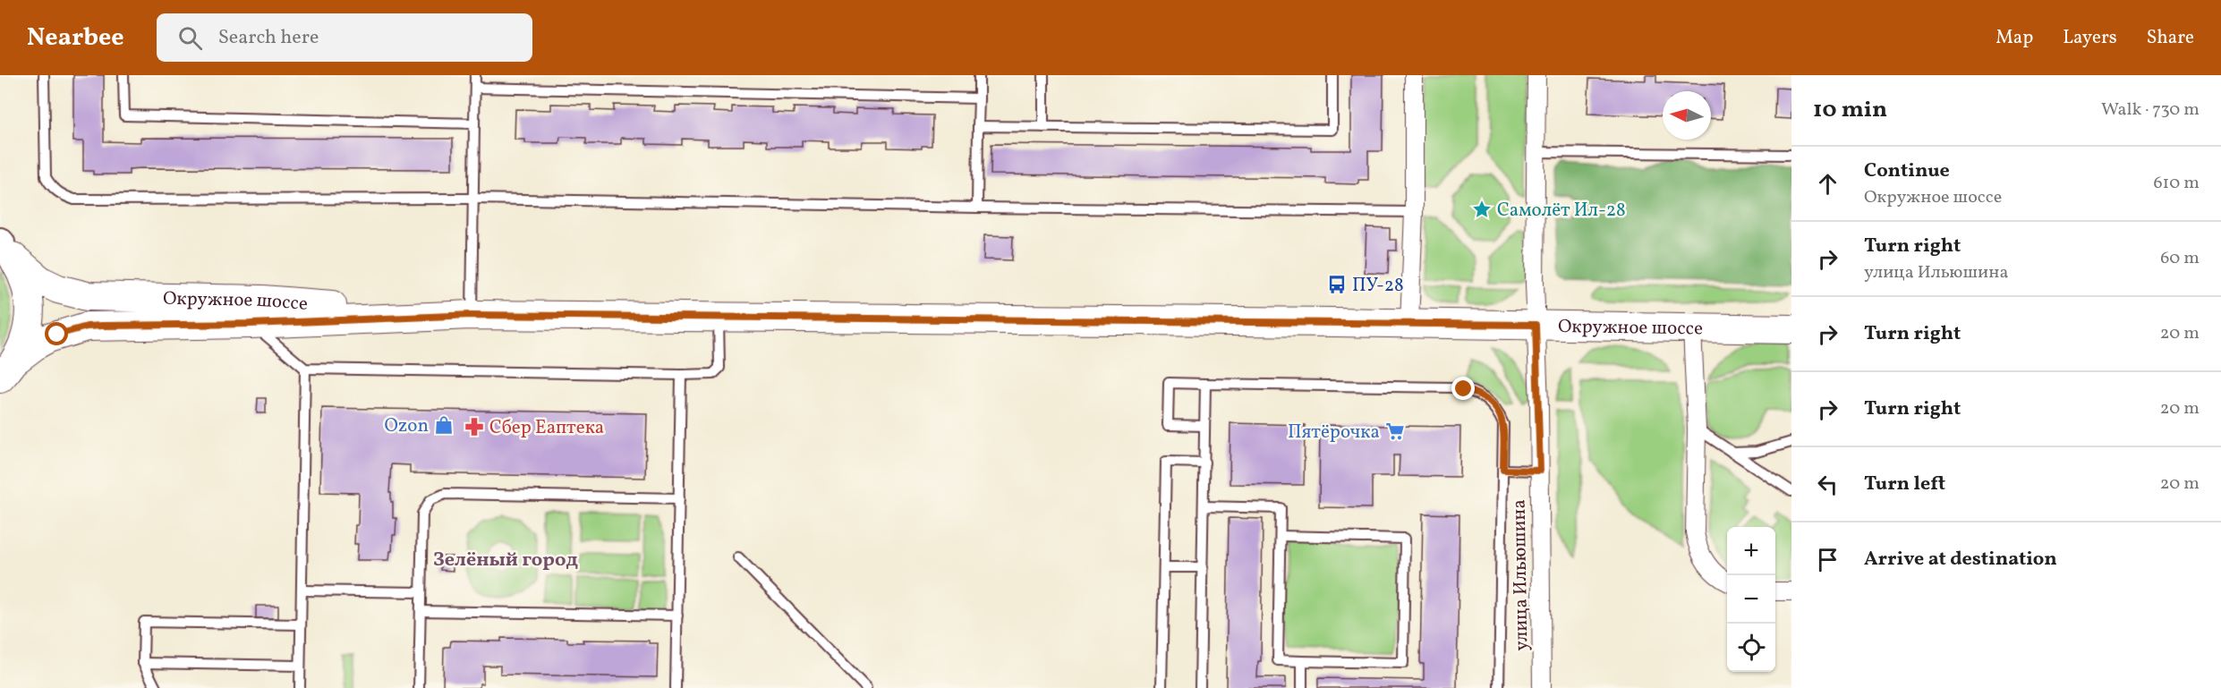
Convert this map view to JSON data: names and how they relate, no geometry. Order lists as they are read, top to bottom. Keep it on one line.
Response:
{"streets":{"main road":["Окружное шоссе"],"street":["улица Ильюшина"]},"crossings":[["Окружное шоссе","улица Ильюшина"]],"districts":["Зелёный город"],"places":{"place":["Самолёт Ил-28"],"bus stop":["ПУ-28"],"shop":["Ozon"],"pharmacy":["Сбер Еаптека"],"supermarket":["Пятёрочка"]},"north":"left","page":{"header":"Nearbee","search":"Search here","nav":["Map","Layers","Share"],"heading":["10 min","Walk · 730 m"],"list":[["Continue","Окружное шоссе","610 m"],["Turn right","улица Ильюшина","60 m"],["Turn right","20 m"],["Turn right","20 m"],["Turn left","20 m"],"Arrive at destination"],"map_buttons":["+","−"]}}
